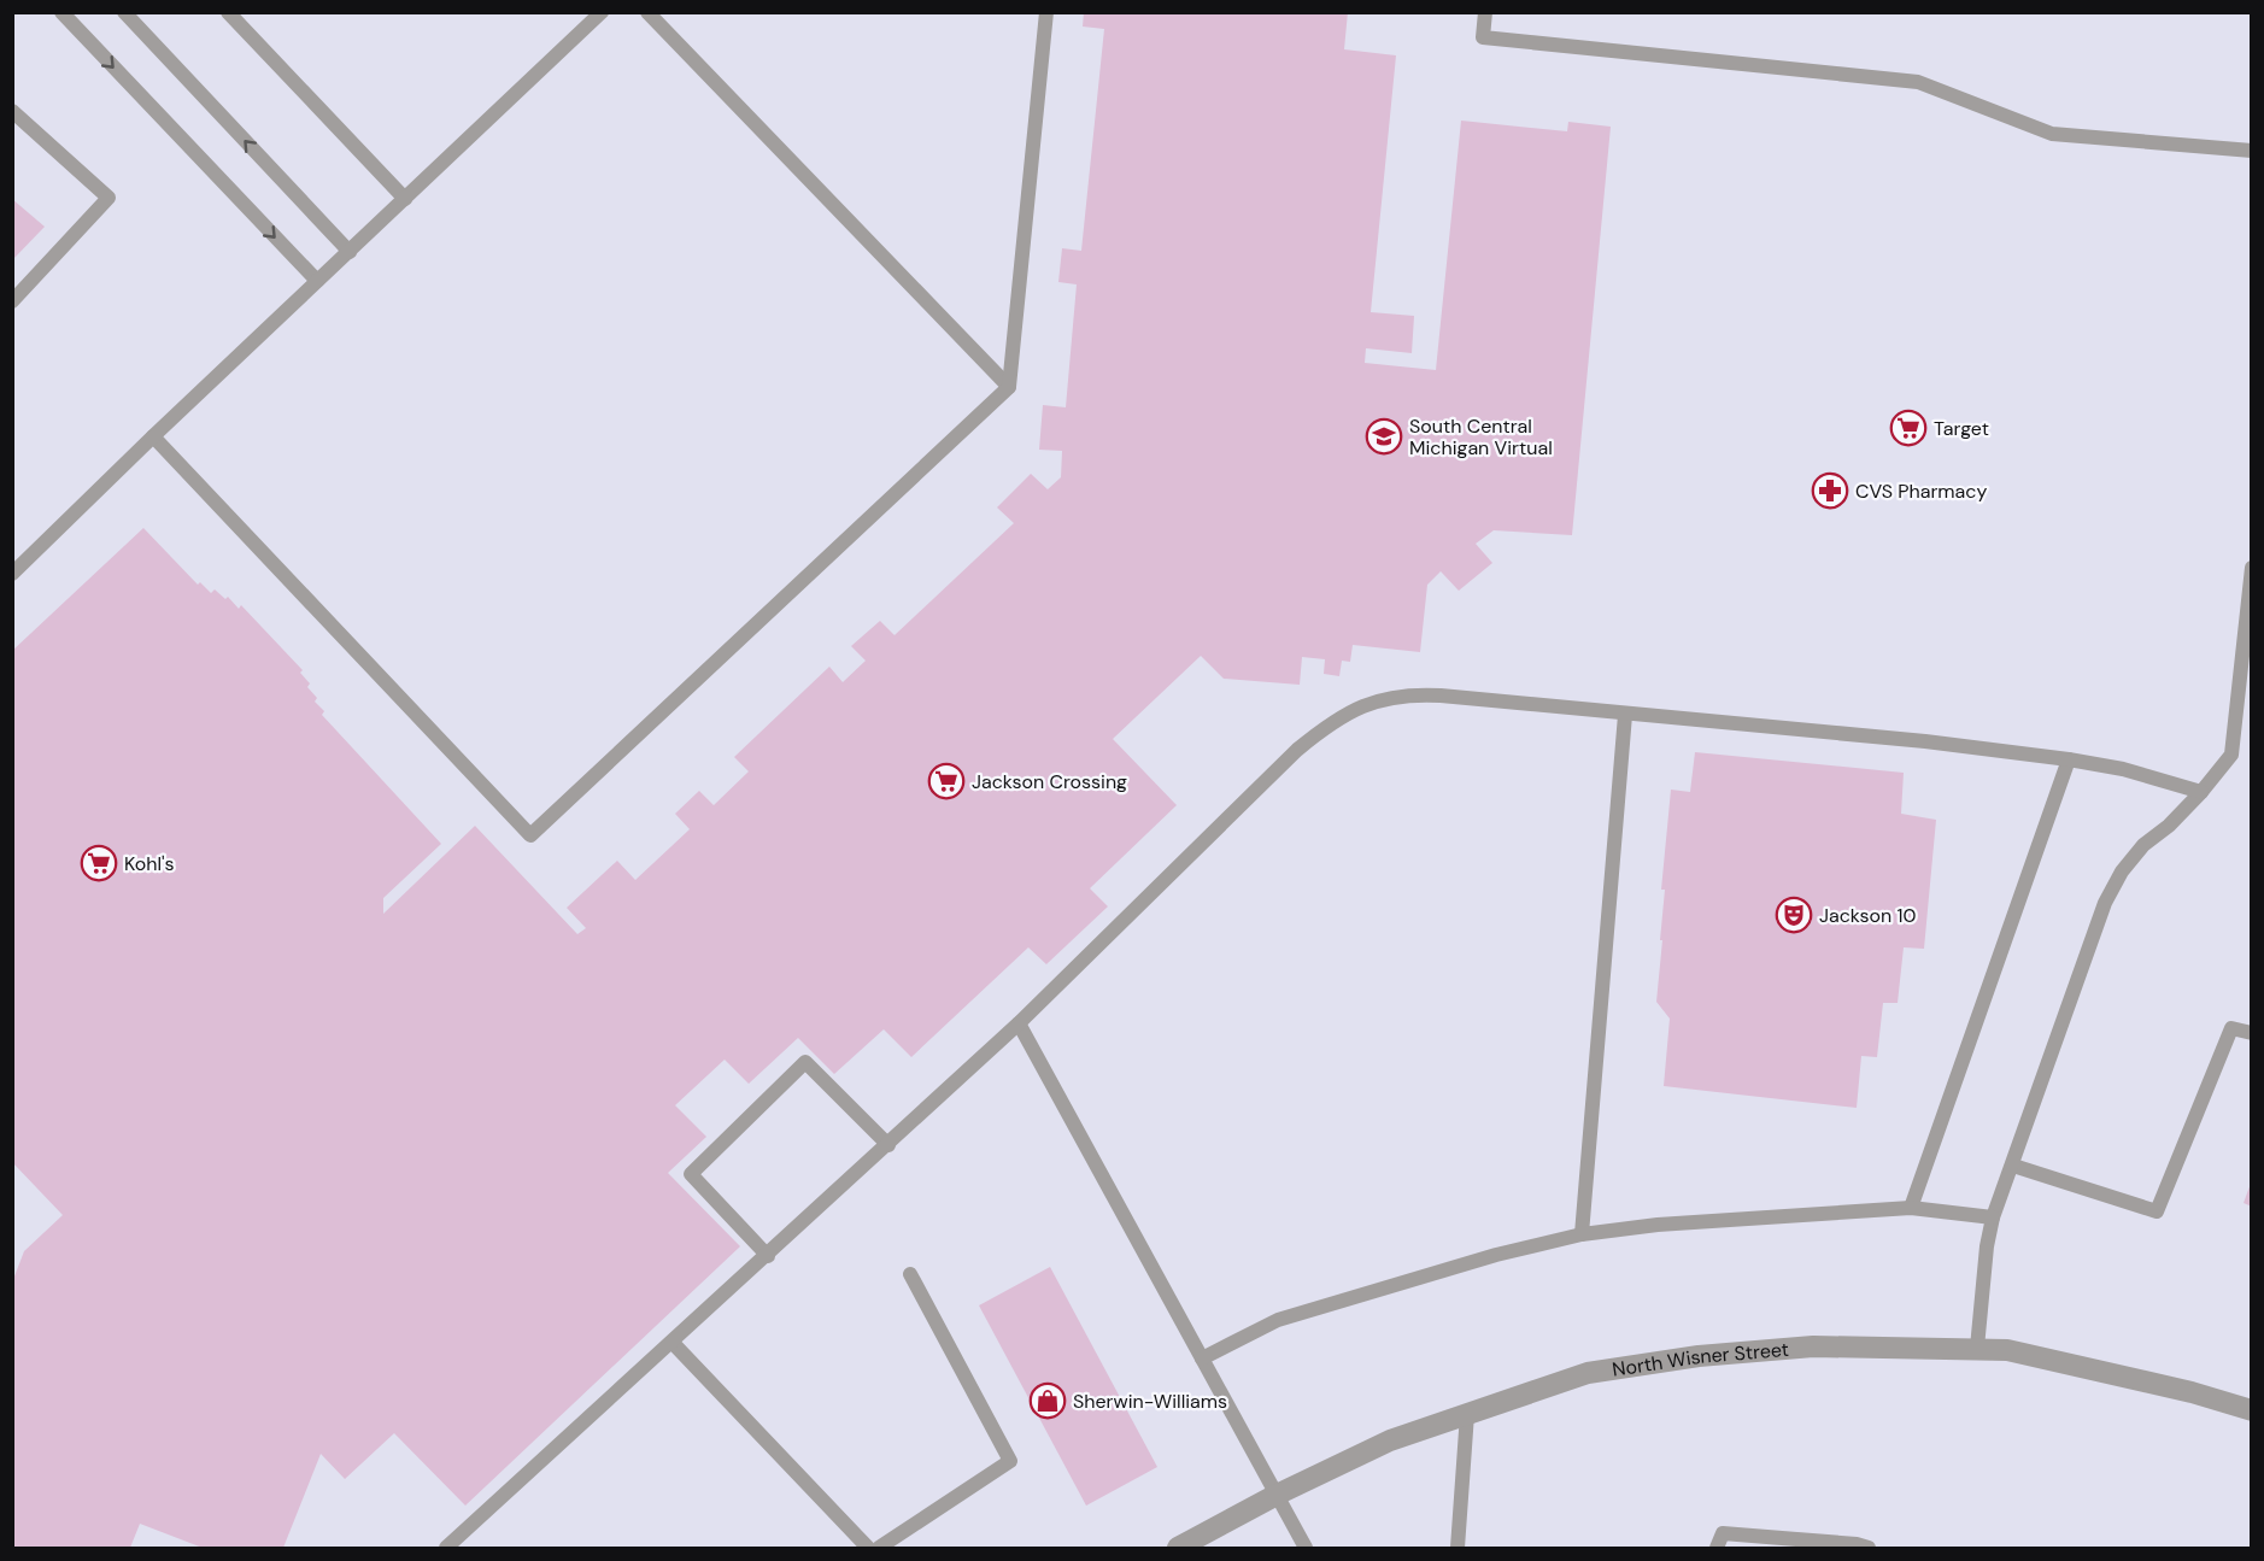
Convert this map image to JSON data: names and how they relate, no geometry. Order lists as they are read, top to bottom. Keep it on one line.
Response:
{"streets":{"street":["North Wisner Street"]},"places":{"supermarket":["Target","Jackson Crossing","Kohl's"],"school or university":["South Central Michigan Virtual"],"pharmacy":["CVS Pharmacy"],"theatre":["Jackson 10"],"shop":["Sherwin-Williams"]}}
